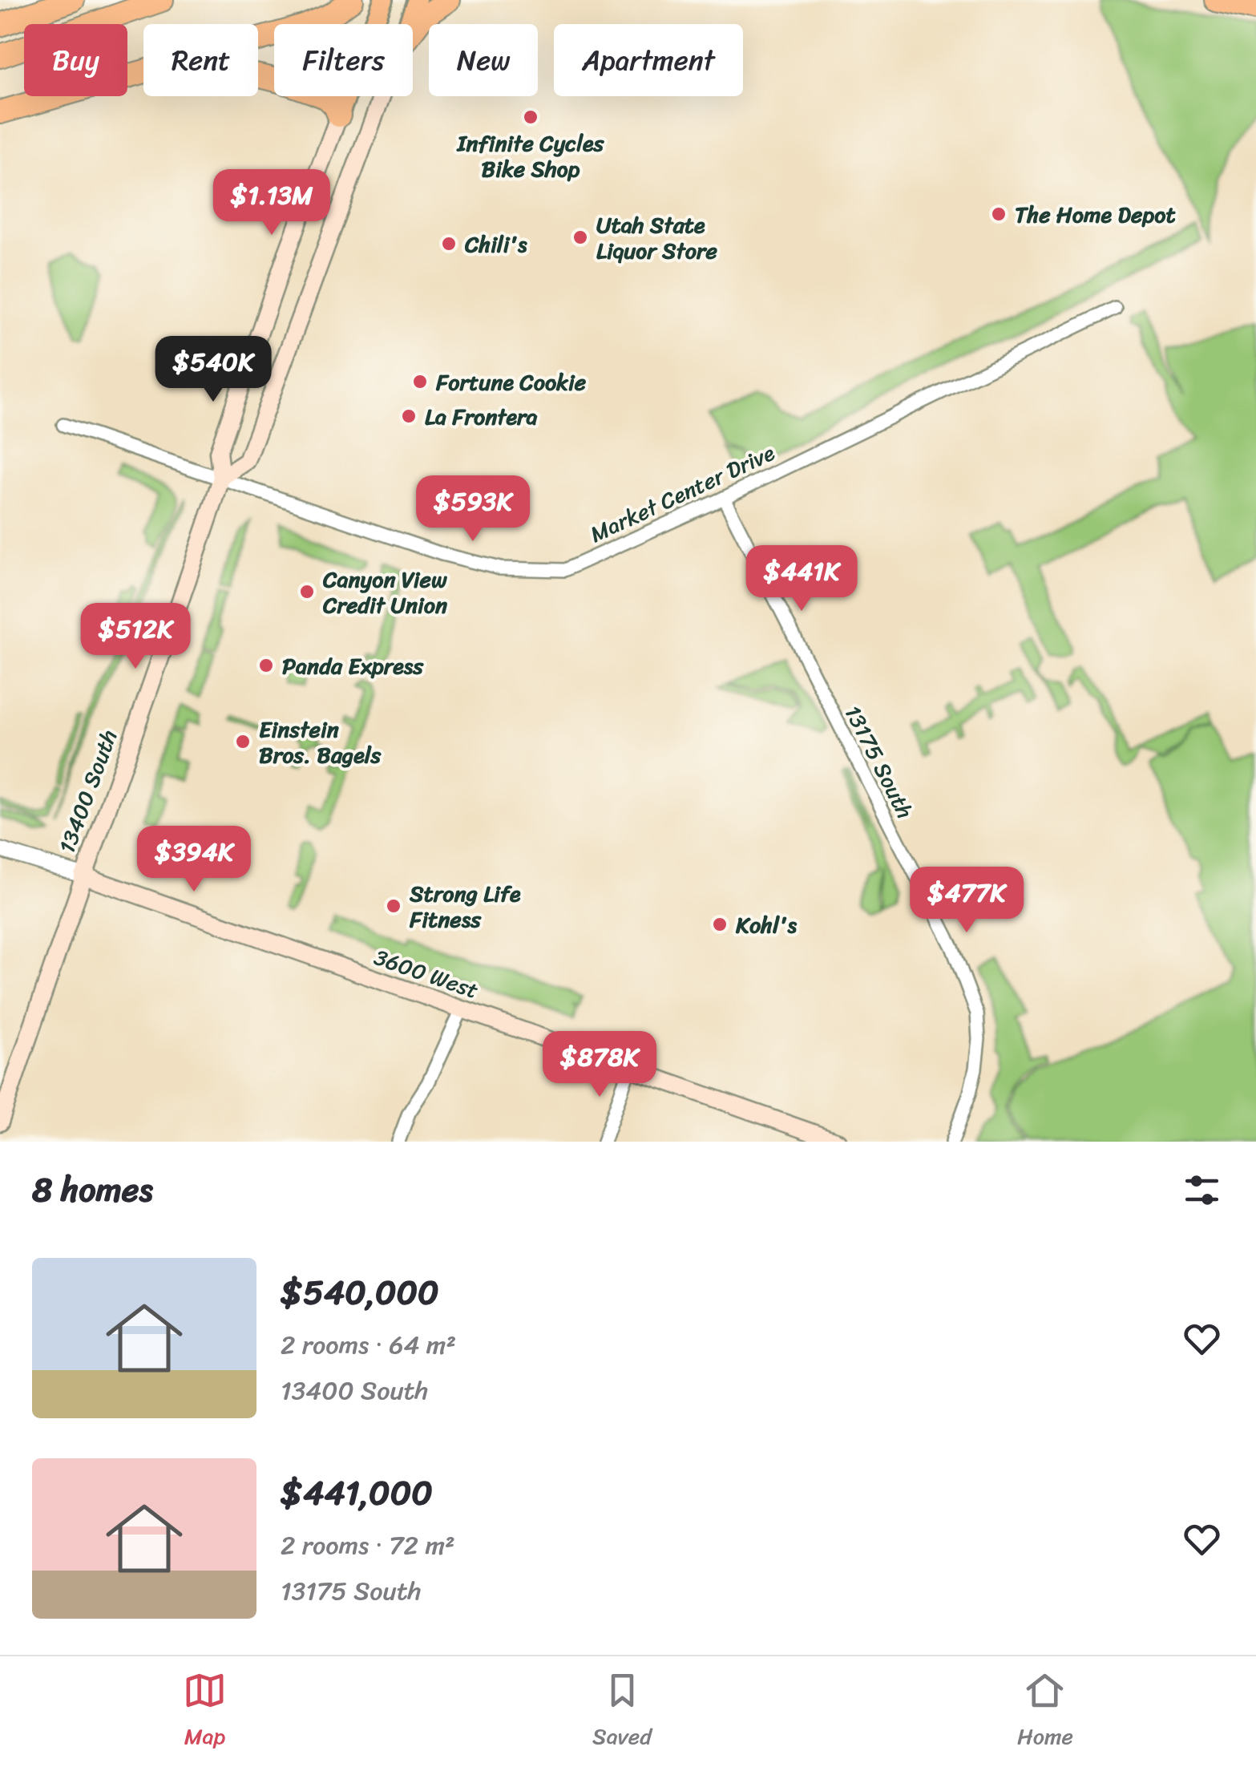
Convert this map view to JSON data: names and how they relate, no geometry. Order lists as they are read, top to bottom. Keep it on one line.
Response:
{"streets":{"main road":["13400 South","3600 West"],"street":["Market Center Drive","13175 South"]},"crossings":[["Market Center Drive","13175 South"],["Market Center Drive","13400 South"],["13400 South","3600 West"]],"places":["Infinite Cycles Bike Shop","The Home Depot","Utah State Liquor Store","Chili's","Fortune Cookie","La Frontera","Canyon View Credit Union","Panda Express","Einstein Bros. Bagels","Strong Life Fitness","Kohl's"],"page":{"chip":["Buy","Rent","Filters","New","Apartment"],"price":["$1.13M","$540K","$593K","$441K","$512K","$394K","$477K","$878K"],"heading":"8 homes","list":[{"name":"$540,000","note":"2 rooms · 64 m² · 13400 South"},{"name":"$441,000","note":"2 rooms · 72 m² · 13175 South"}],"tabs":["Map","Saved","Home"]}}
